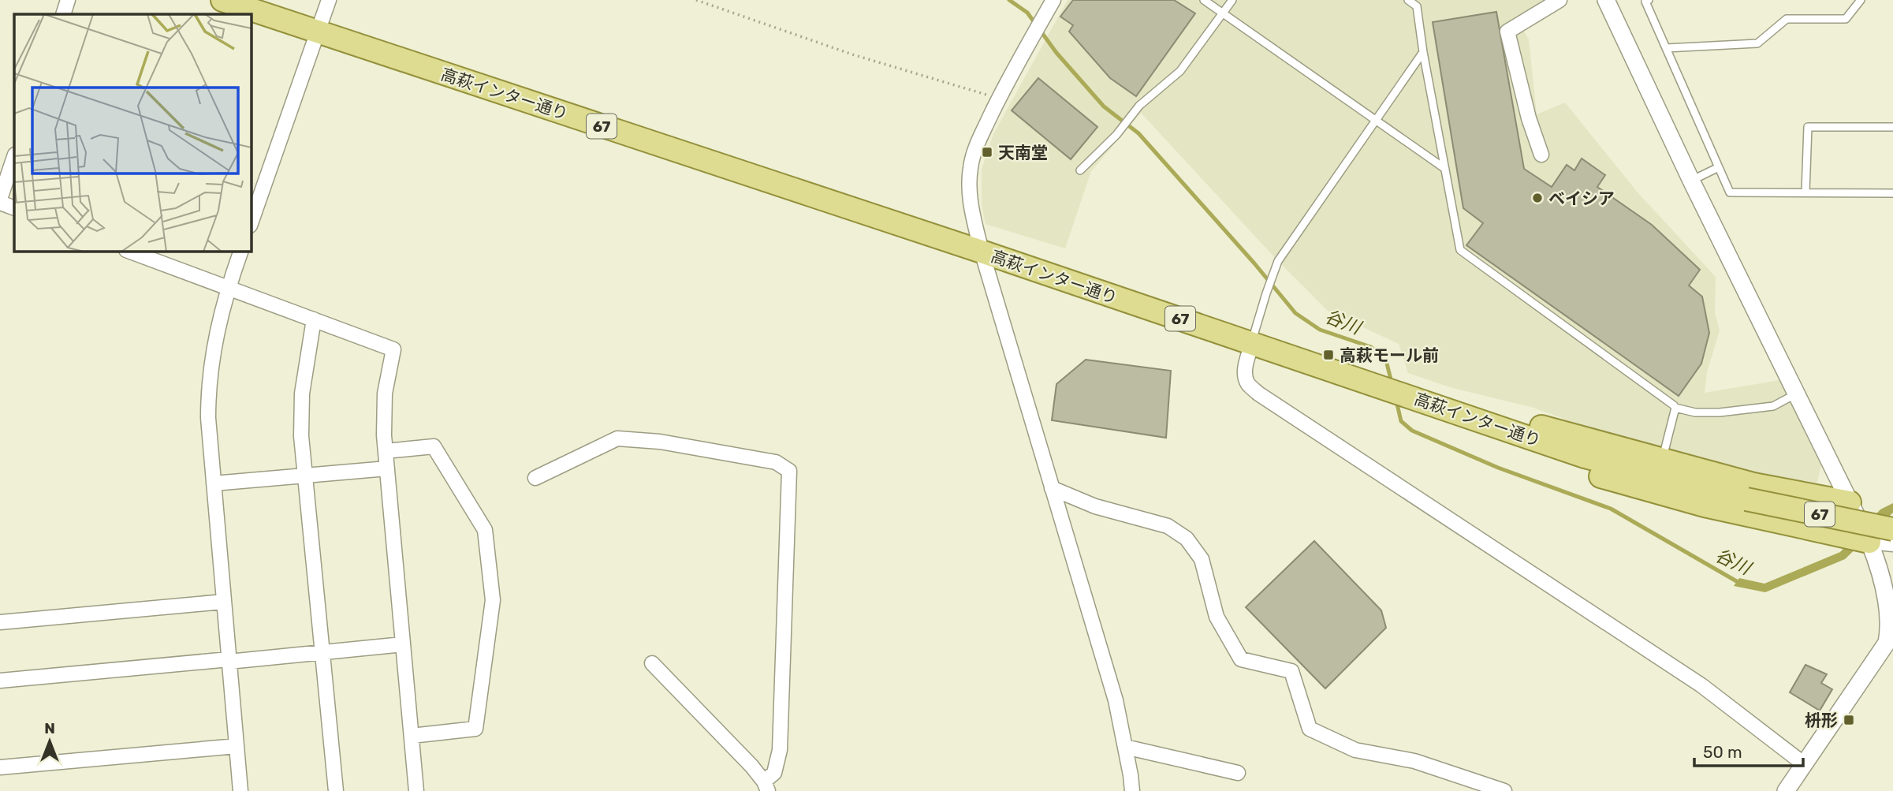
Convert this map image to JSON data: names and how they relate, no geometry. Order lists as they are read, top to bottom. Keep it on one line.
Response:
{"streets":{"main road":["高萩インター通り","67"]},"water":["谷川"],"places":{"transit":["天南堂","高萩モール前","枡形"],"other":["ベイシア"]},"scale_bar":"50 m","north":"top"}
